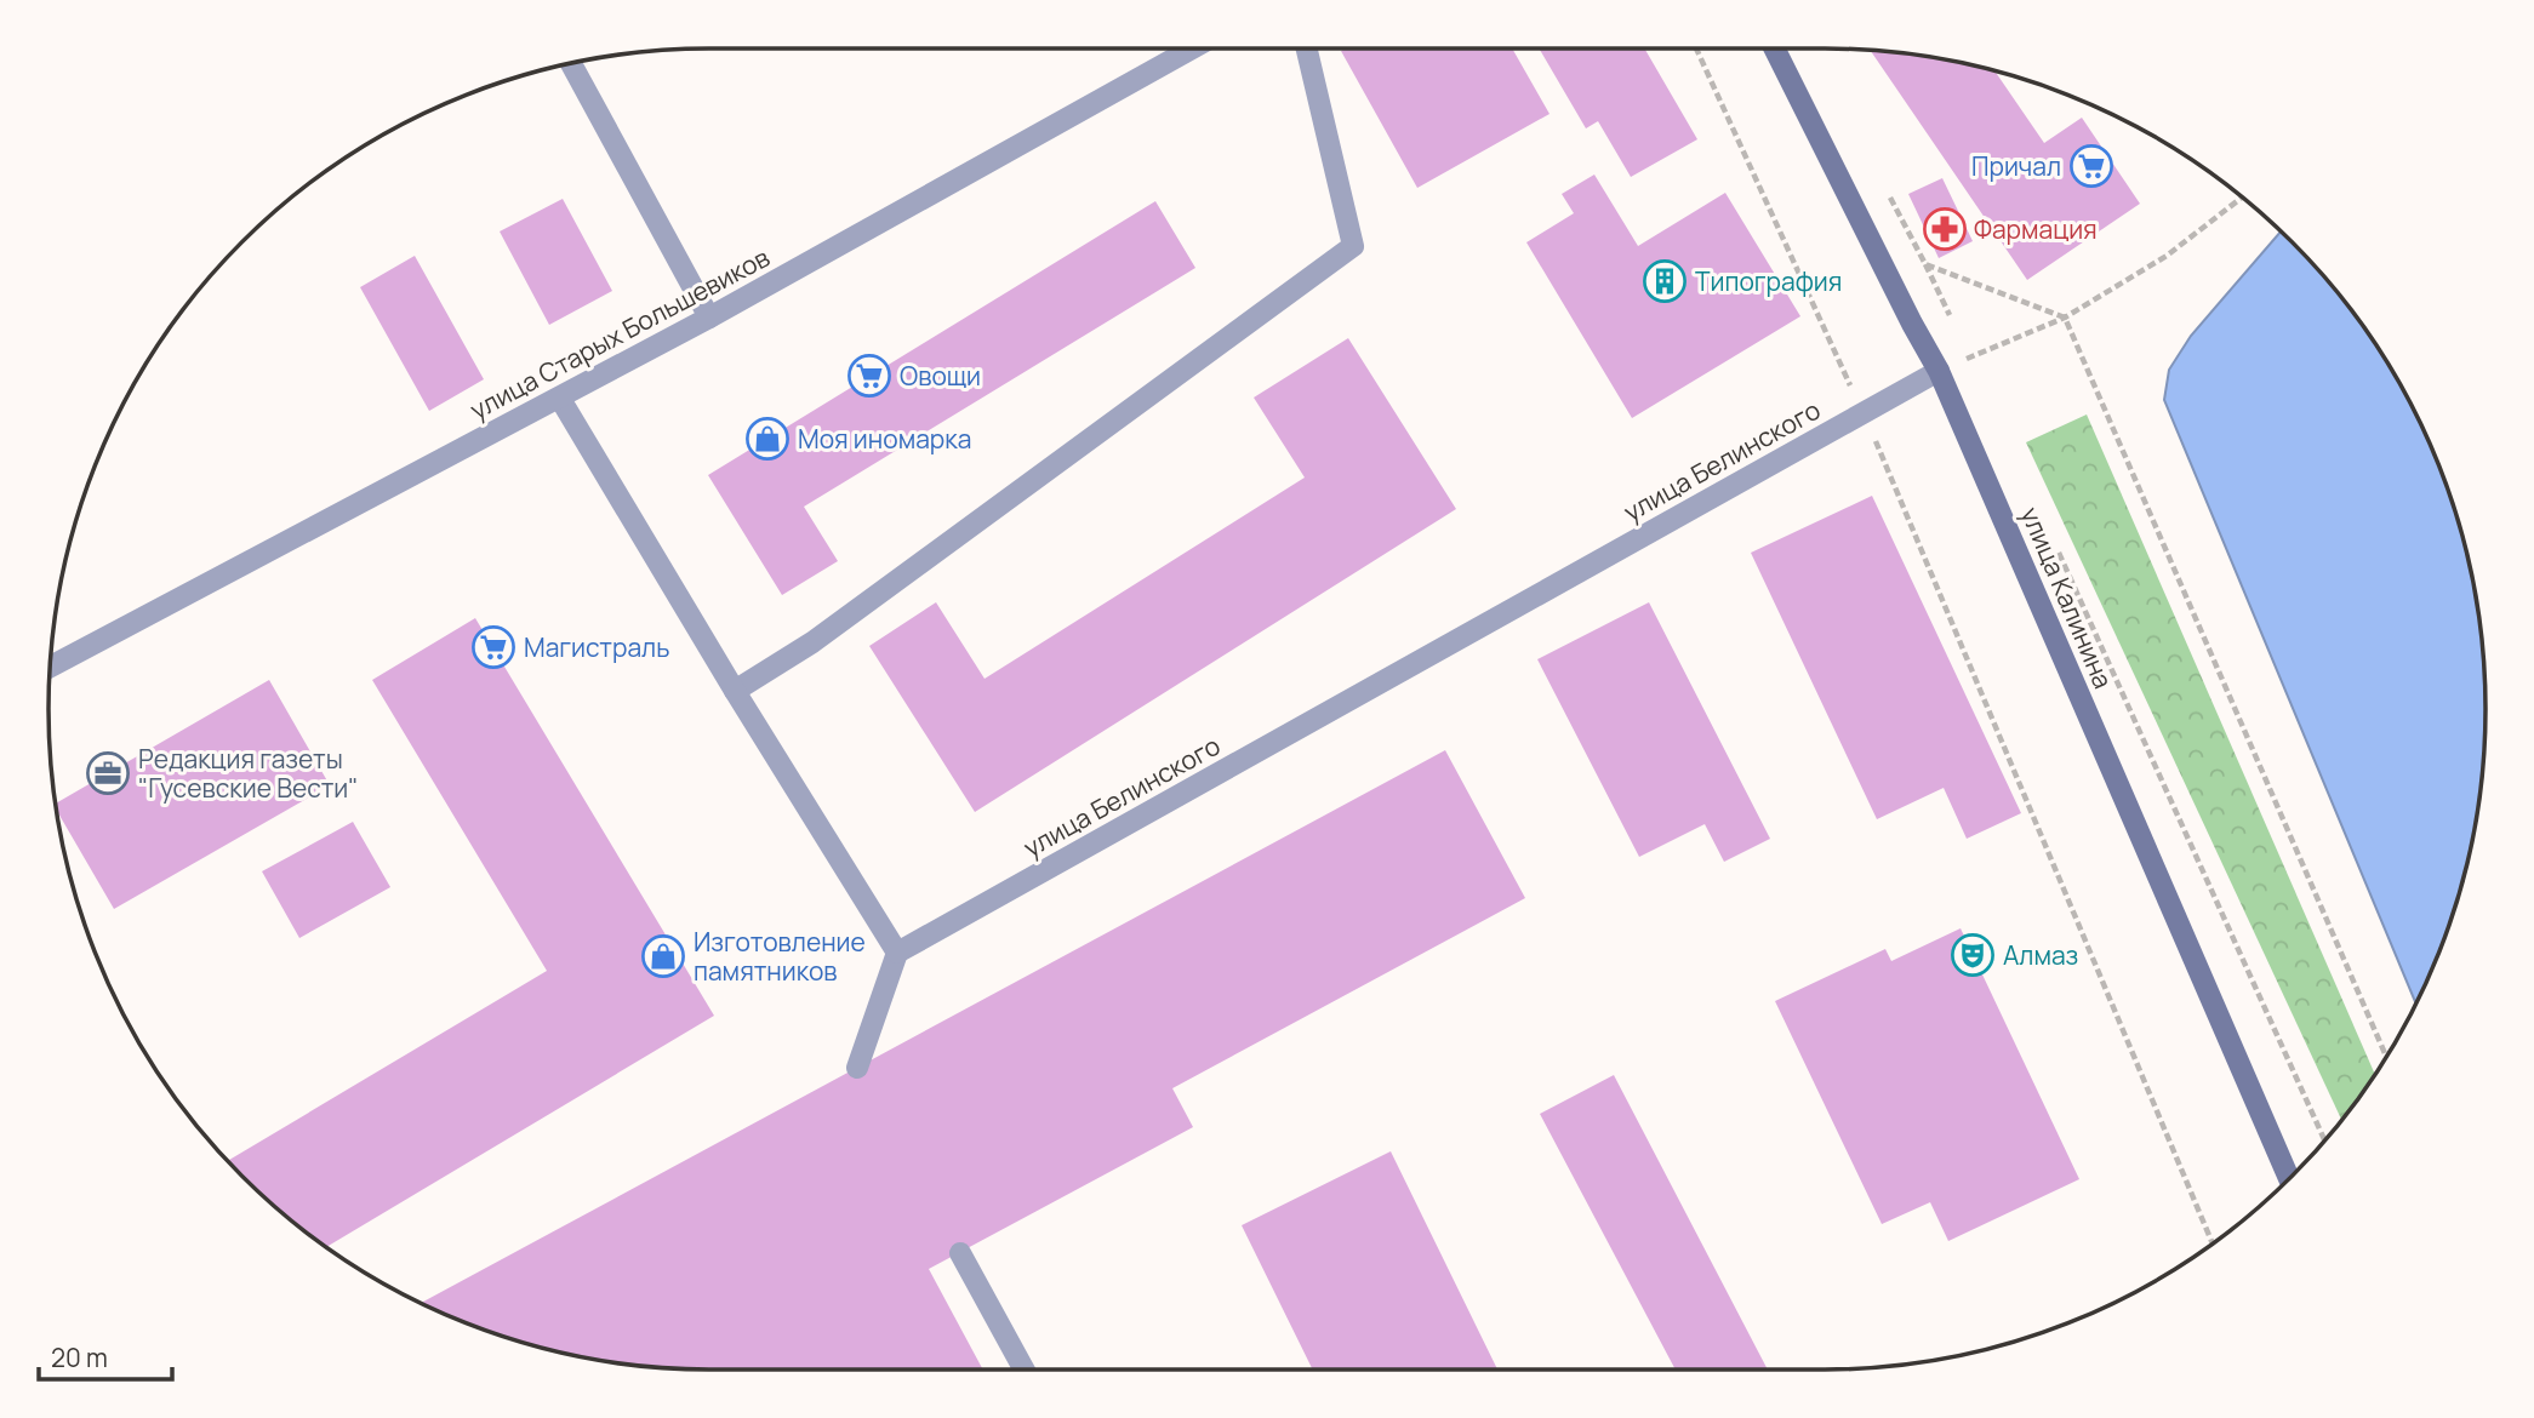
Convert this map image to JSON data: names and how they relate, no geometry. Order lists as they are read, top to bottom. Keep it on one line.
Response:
{"streets":{"main road":["улица Калинина"],"street":["улица Старых Большевиков","улица Белинского"]},"crossings":[["улица Белинского","улица Калинина"]],"places":{"supermarket":["Причал","Овощи","Магистраль"],"pharmacy":["Фармация"],"building":["Типография"],"shop":["Моя иномарка","Изготовление памятников"],"office":["Редакция газеты \"Гусевские Вести\""],"theatre":["Алмаз"]},"scale_bar":"20 m"}
